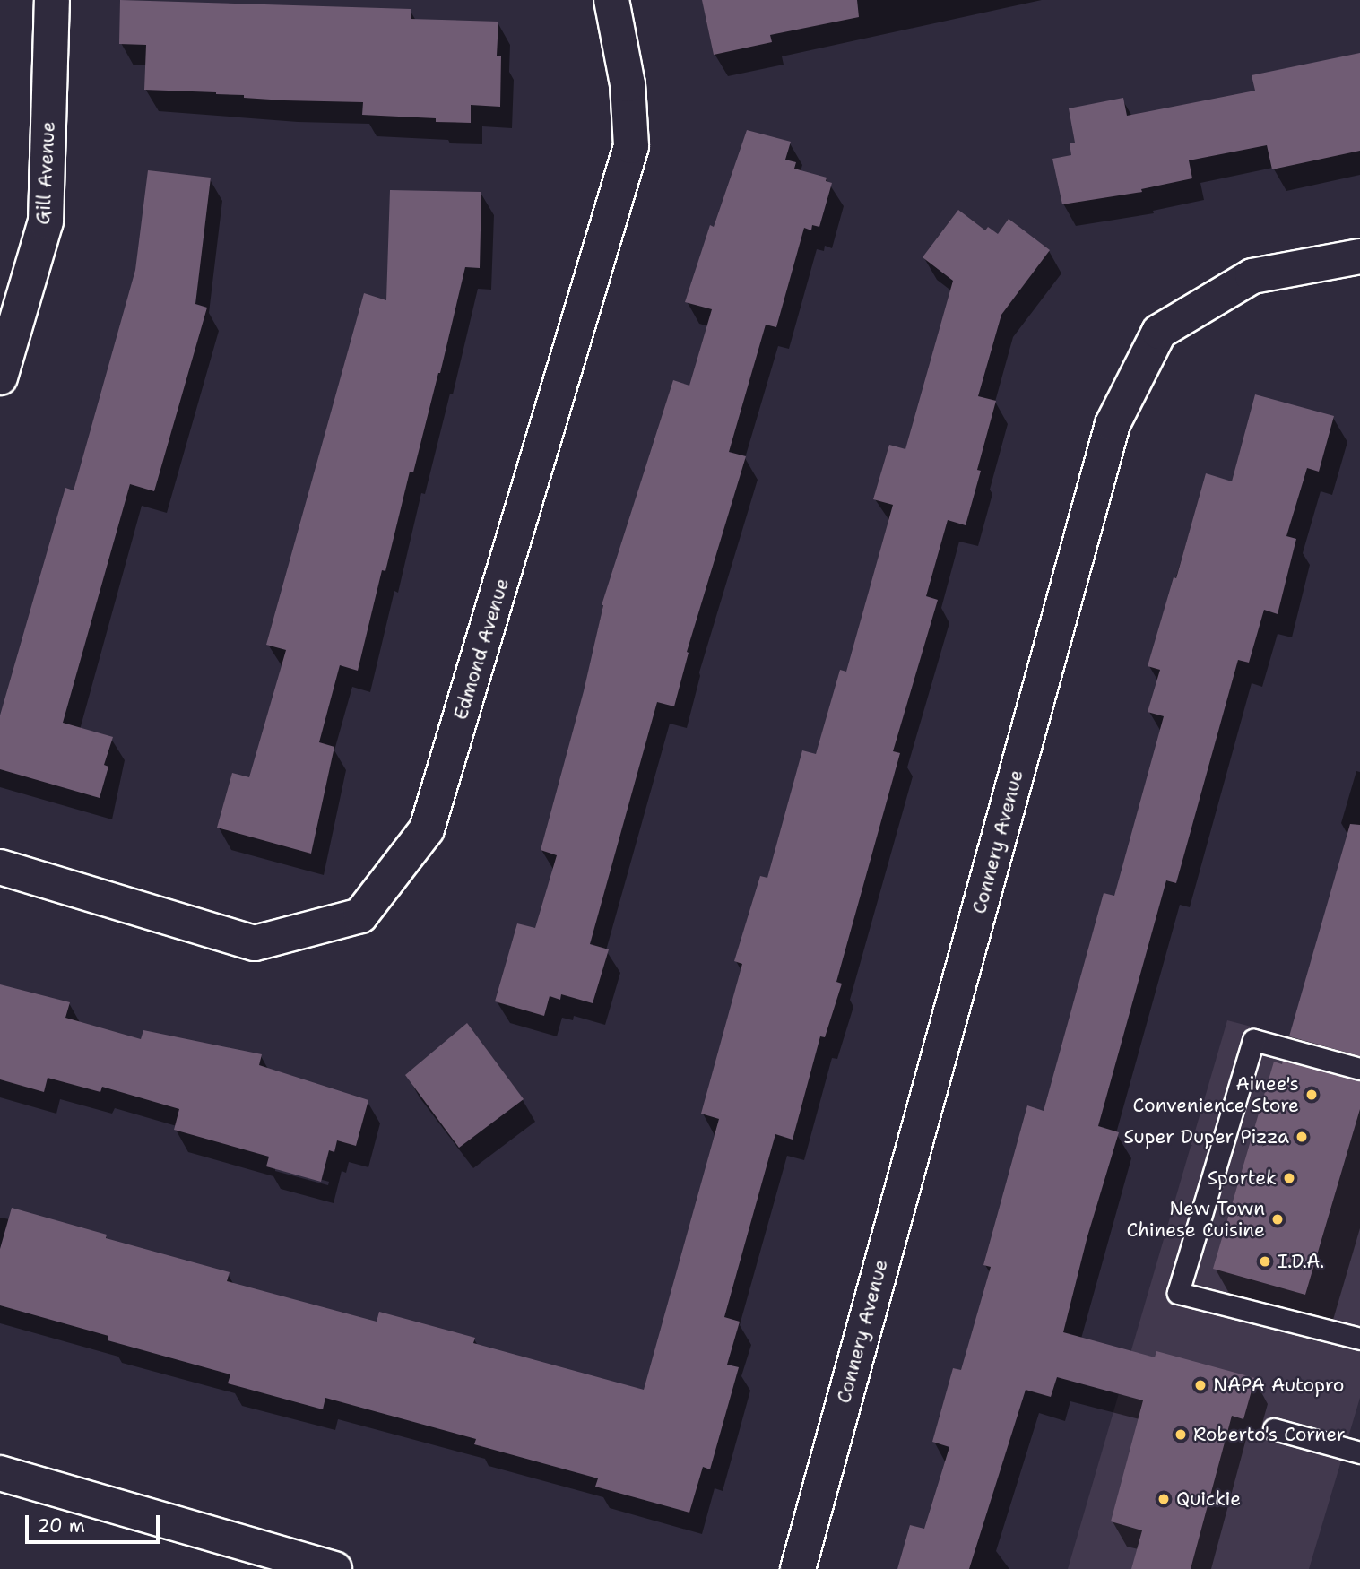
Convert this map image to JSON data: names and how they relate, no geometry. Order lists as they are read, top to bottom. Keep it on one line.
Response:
{"streets":{"street":["Gill Avenue","Edmond Avenue","Connery Avenue"]},"places":["Ainee's Convenience Store","Super Duper Pizza","Sportek","New Town Chinese Cuisine","I.D.A.","NAPA Autopro","Roberto's Corner","Quickie"],"scale_bar":"20 m"}
